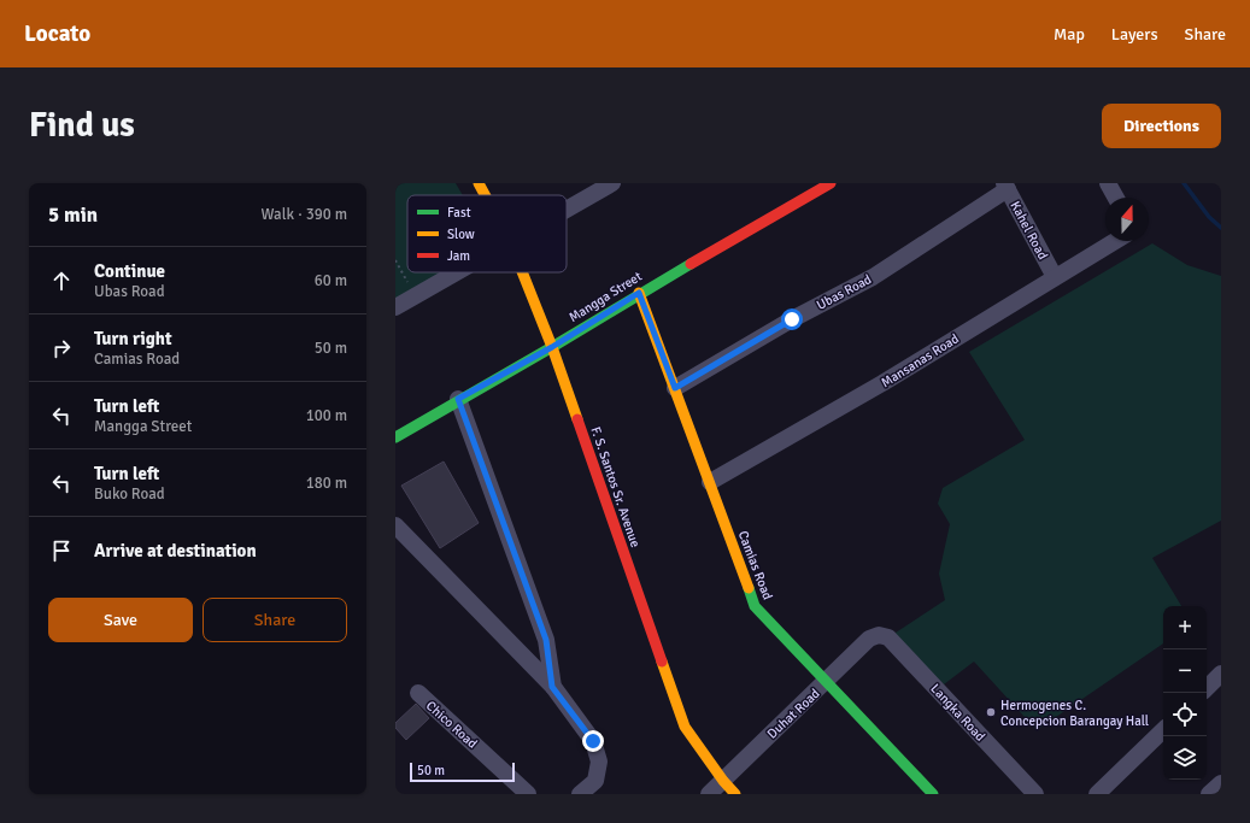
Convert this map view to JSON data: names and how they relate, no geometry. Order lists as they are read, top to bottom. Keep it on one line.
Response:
{"streets":{"street":["Kahel Road","Ubas Road","Mangga Street","Mansanas Road","F. S. Santos Sr. Avenue","Camias Road","Langka Road","Duhat Road","Chico Road"]},"crossings":[["Kahel Road","Ubas Road"],["Kahel Road","Mansanas Road"],["Ubas Road","Camias Road"],["Mangga Street","F. S. Santos Sr. Avenue"],["Mangga Street","Camias Road"],["Mansanas Road","Camias Road"],["F. S. Santos Sr. Avenue","Duhat Road"],["Camias Road","Duhat Road"],["Langka Road","Duhat Road"]],"places":["Hermogenes C. Concepcion Barangay Hall"],"legend":["Fast","Slow","Jam"],"scale_bar":"50 m","north":"top","page":{"header":"Locato","nav":["Map","Layers","Share"],"buttons":["Directions",["Save","Share"]],"title":"Find us","heading":["5 min","Walk · 390 m"],"list":[["Continue","Ubas Road","60 m"],["Turn right","Camias Road","50 m"],["Turn left","Mangga Street","100 m"],["Turn left","Buko Road","180 m"],"Arrive at destination"],"map_buttons":["+","−"],"scale":"50 m"}}
